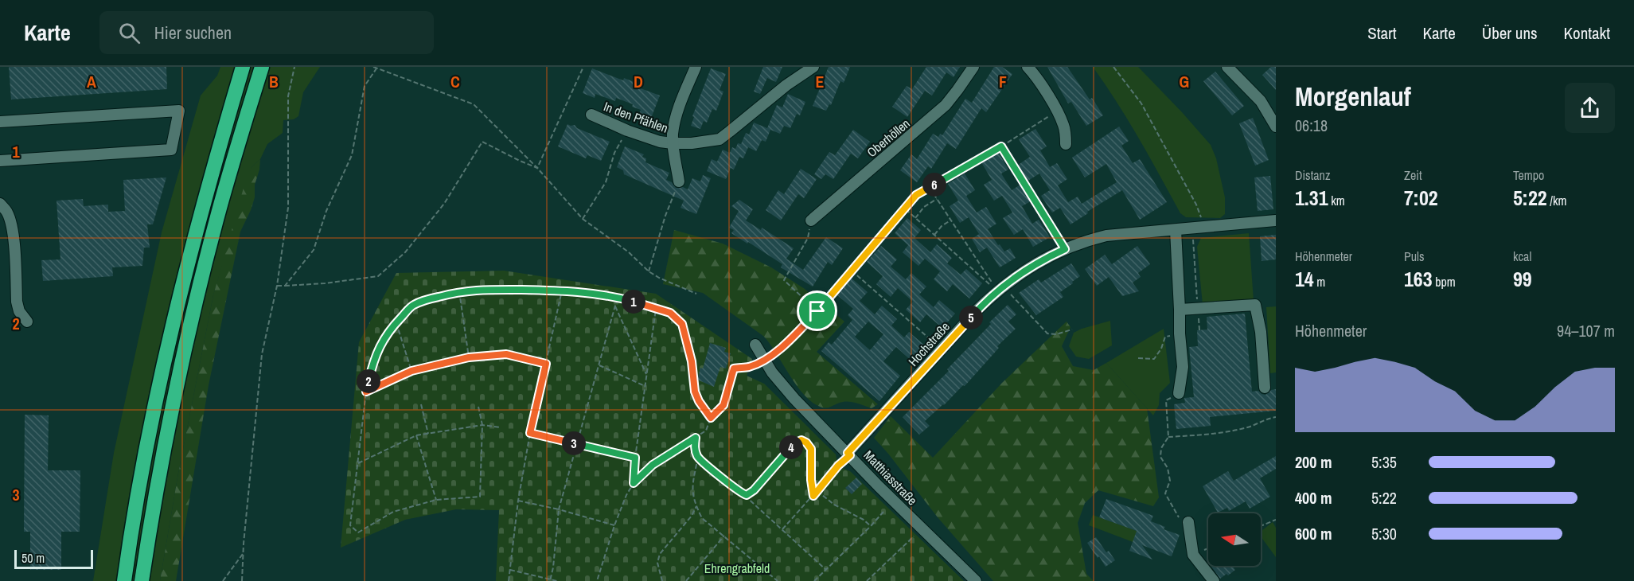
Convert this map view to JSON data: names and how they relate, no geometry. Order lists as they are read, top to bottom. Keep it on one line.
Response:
{"streets":{"street":["In den Pfählen","Oberhöllen","Hochstraße","Matthiasstraße"]},"crossings":[["Hochstraße","Matthiasstraße"]],"parks":["Ehrengrabfeld"],"scale_bar":"50 m","north":"left","page":{"header":"Karte","search":"Hier suchen","nav":["Start","Karte","Über uns","Kontakt"],"heading":["Morgenlauf","06:18"],"stats":[["Distanz","1.31 km"],["Zeit","7:02"],["Tempo","5:22 /km"],["Höhenmeter","14 m"],["Puls","163 bpm"],["kcal","99"]],"pins":["6","1","5","2","3","4"],"chart":["Höhenmeter","94–107 m"],"list":[{"name":"200 m","note":"5:35"},{"name":"400 m","note":"5:22"},{"name":"600 m","note":"5:30"}],"scale":"50 m"},"grid":{"columns":["A","B","C","D","E","F","G"],"rows":["1","2","3"]}}
